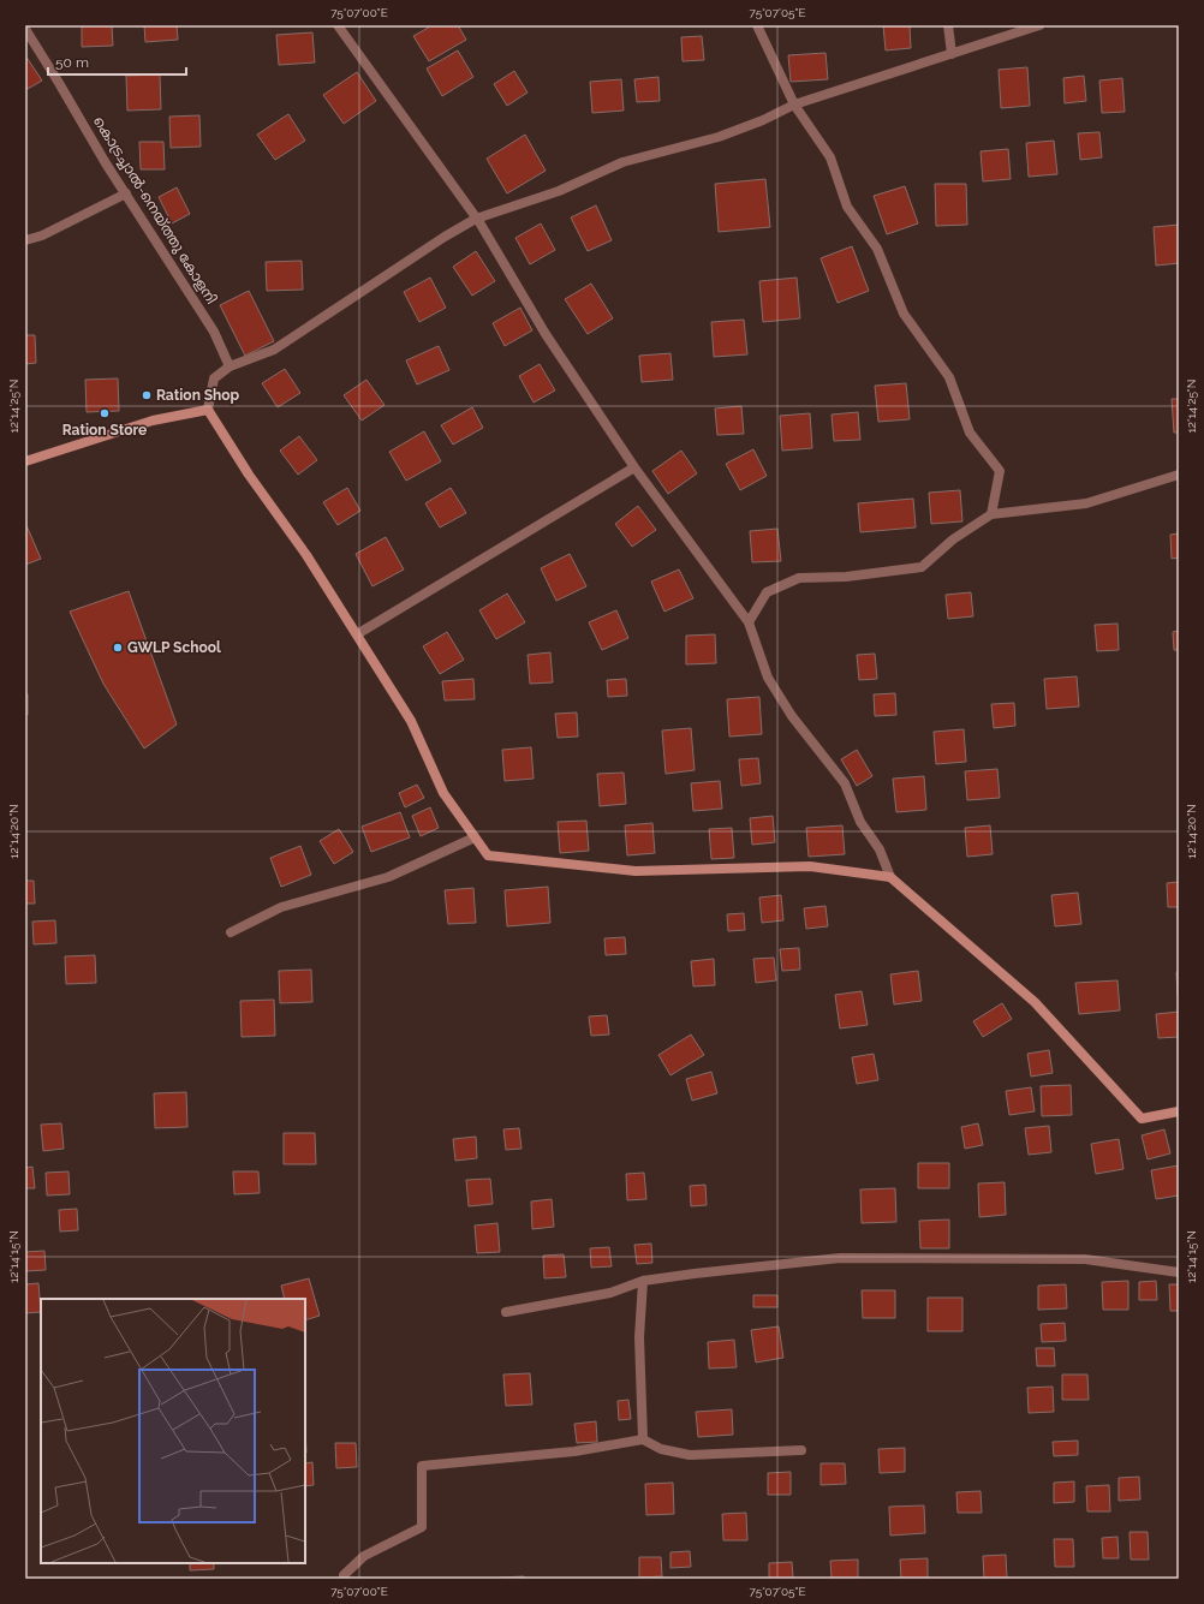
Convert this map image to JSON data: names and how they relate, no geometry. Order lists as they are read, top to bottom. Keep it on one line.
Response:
{"streets":{"street":["കൊട്രച്ചാൽ-നെയ്ത്തു കോളനി"]},"places":["Ration Shop","Ration Store","GWLP School"],"scale_bar":"50 m","coordinates":["75°07'00\"E","75°07'05\"E","12°14'25\"N","12°14'20\"N","12°14'15\"N"]}
